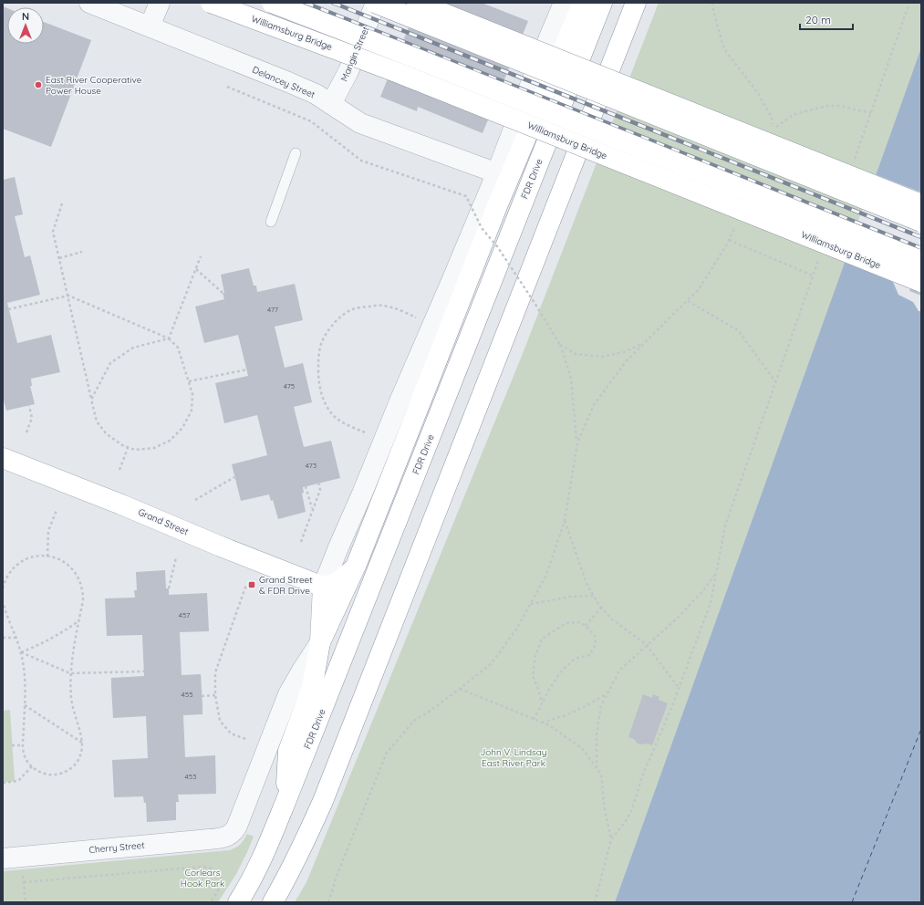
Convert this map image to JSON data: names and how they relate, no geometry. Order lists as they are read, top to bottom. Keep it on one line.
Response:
{"streets":{"main road":["Williamsburg Bridge","FDR Drive","Grand Street"],"street":["Mangin Street","Delancey Street","Cherry Street"]},"crossings":[["Mangin Street","Delancey Street"]],"parks":["John V. Lindsay East River Park","Corlears Hook Park"],"places":{"other":["East River Cooperative Power House"],"transit":["Grand Street & FDR Drive"]},"house_numbers":["477","475","473","457","455","453"],"scale_bar":"20 m","north":"top"}
